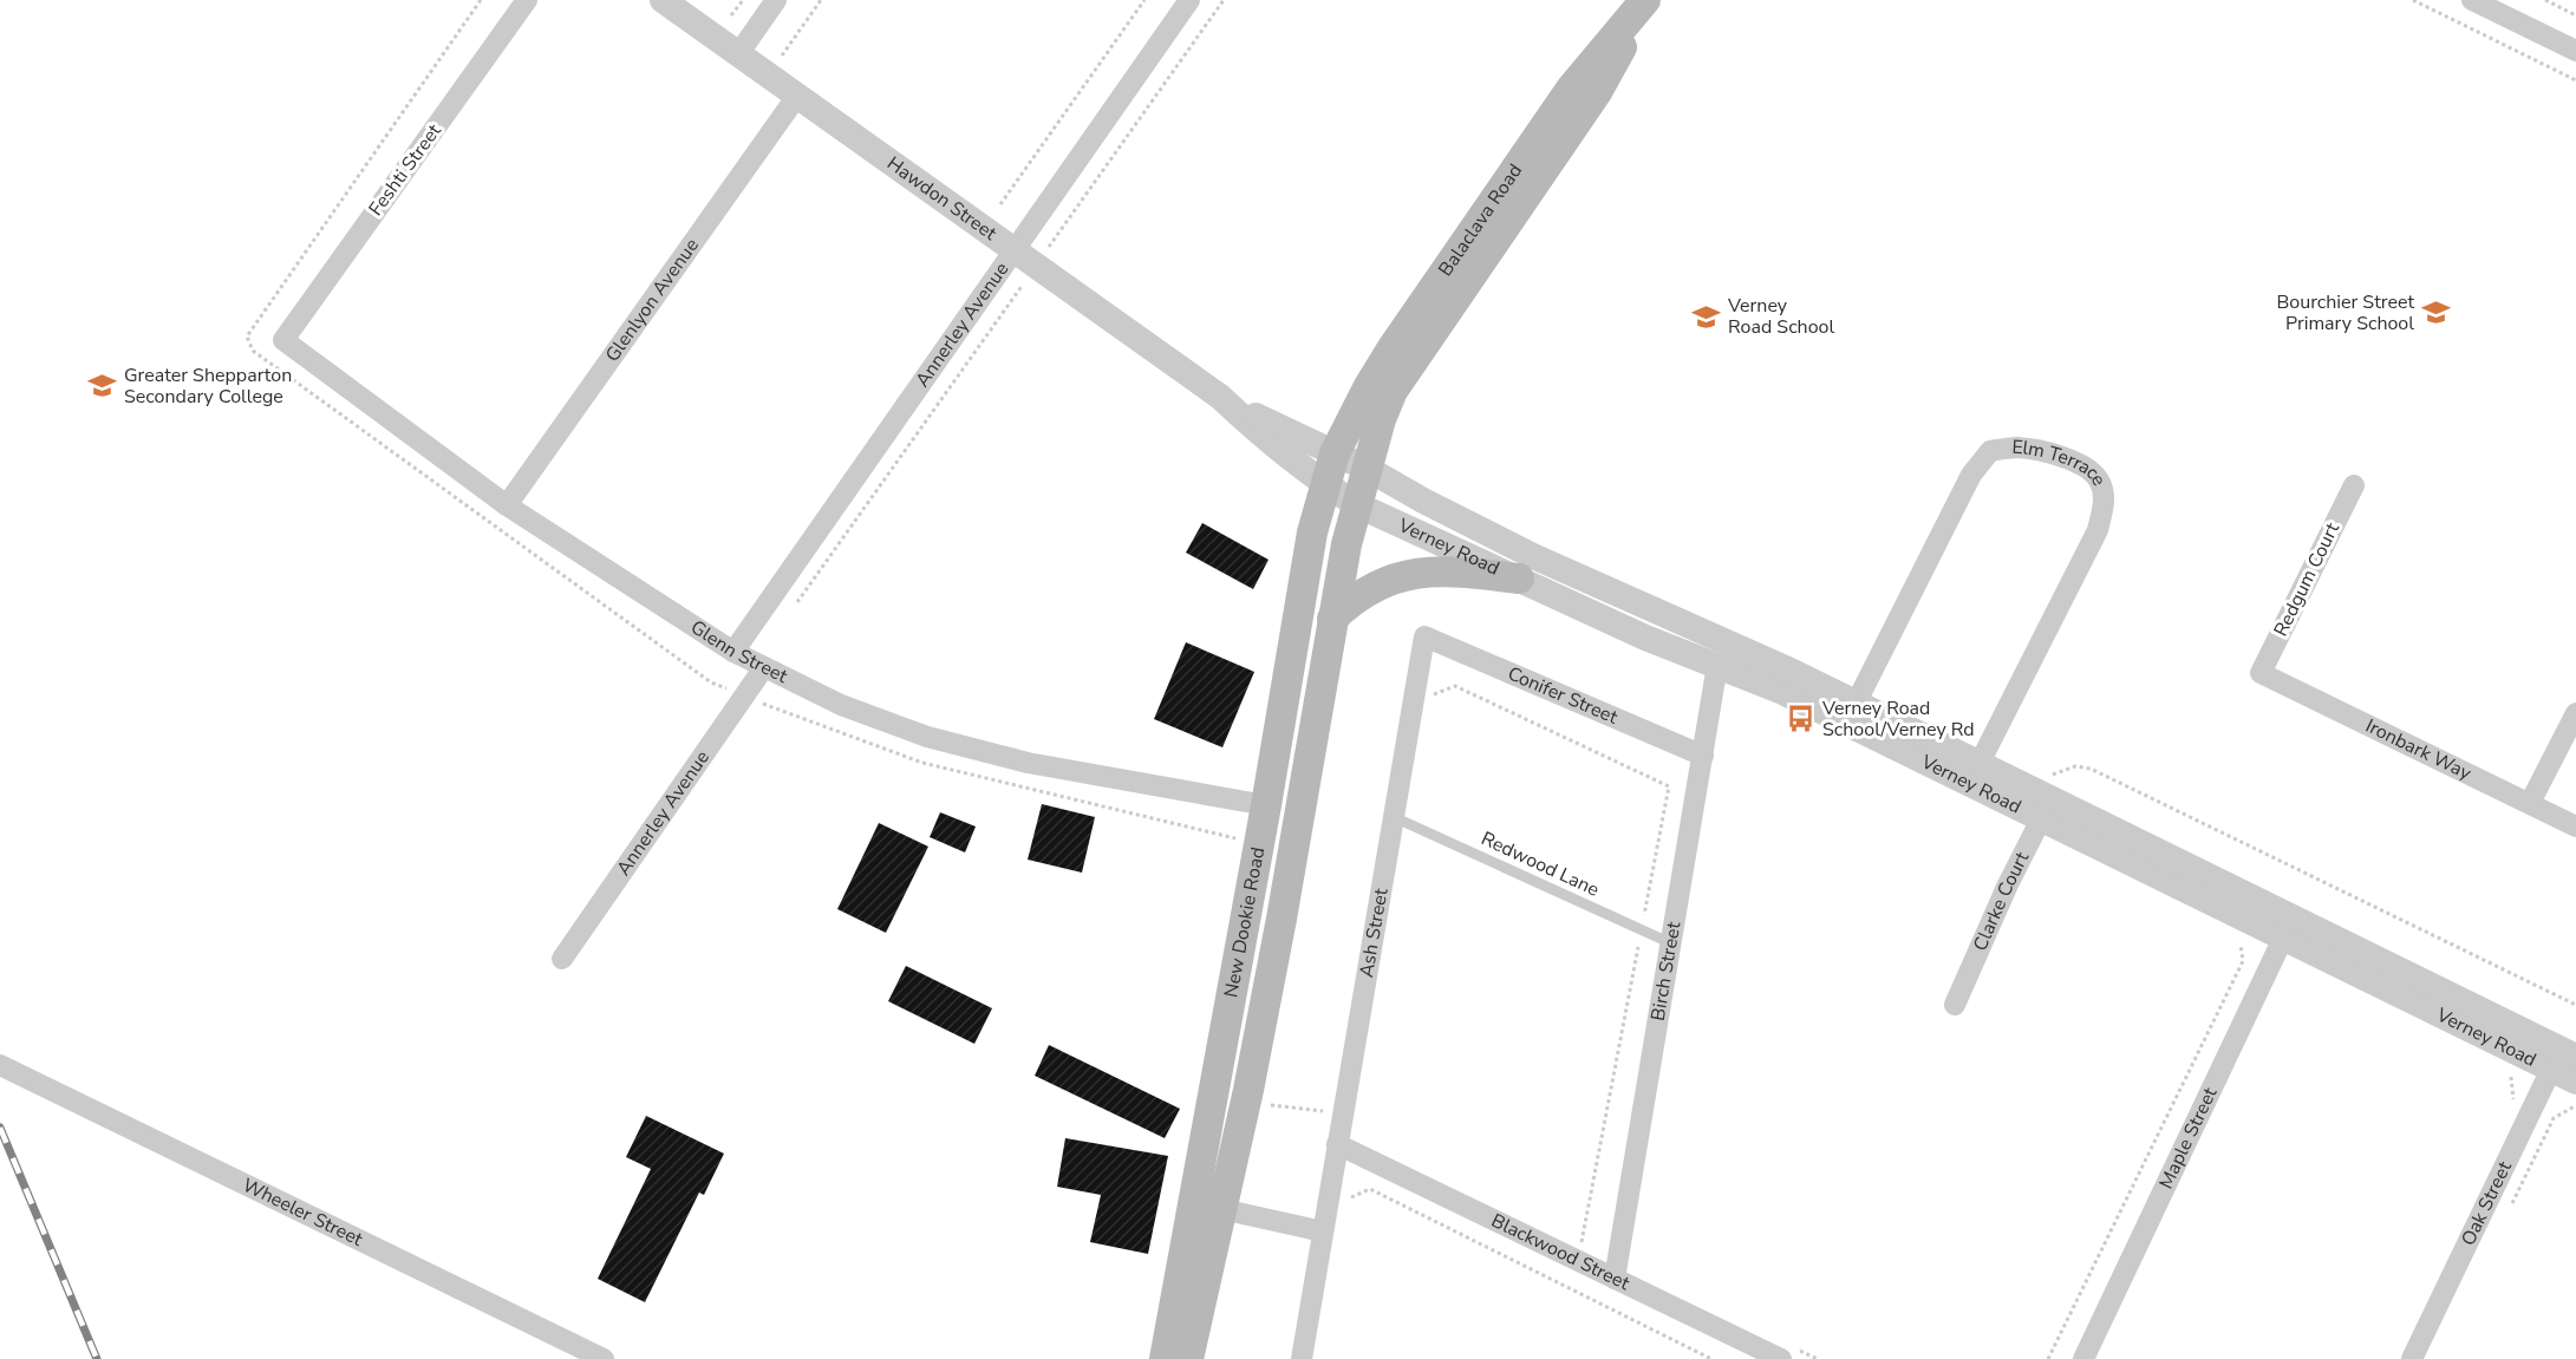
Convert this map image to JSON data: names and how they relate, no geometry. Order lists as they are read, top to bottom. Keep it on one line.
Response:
{"streets":{"main road":["Balaclava Road","New Dookie Road"],"street":["Feshti Street","Hawdon Street","Glenlyon Avenue","Annerley Avenue","Elm Terrace","Verney Road","Redgum Court","Glenn Street","Conifer Street","Ironbark Way","Clarke Court","Ash Street","Birch Street","Maple Street","Oak Street","Wheeler Street","Blackwood Street"],"lane":["Redwood Lane"]},"crossings":[["Feshti Street","Glenn Street"],["Hawdon Street","Balaclava Road"],["Hawdon Street","Glenlyon Avenue"],["Hawdon Street","Annerley Avenue"],["Hawdon Street","Verney Road"],["Hawdon Street","New Dookie Road"],["Balaclava Road","Verney Road"],["Balaclava Road","New Dookie Road"],["Glenlyon Avenue","Glenn Street"],["Annerley Avenue","Glenn Street"],["Elm Terrace","Verney Road"],["Verney Road","Clarke Court"],["Verney Road","New Dookie Road"],["Verney Road","Birch Street"],["Verney Road","Maple Street"],["Verney Road","Oak Street"],["Redgum Court","Ironbark Way"],["Glenn Street","New Dookie Road"],["Conifer Street","Ash Street"],["Conifer Street","Birch Street"],["Redwood Lane","Ash Street"],["Redwood Lane","Birch Street"],["Ash Street","Blackwood Street"],["Birch Street","Blackwood Street"]],"places":{"school or university":["Bourchier Street Primary School","Verney Road School","Greater Shepparton Secondary College"],"bus stop":["Verney Road School/Verney Rd"]}}
